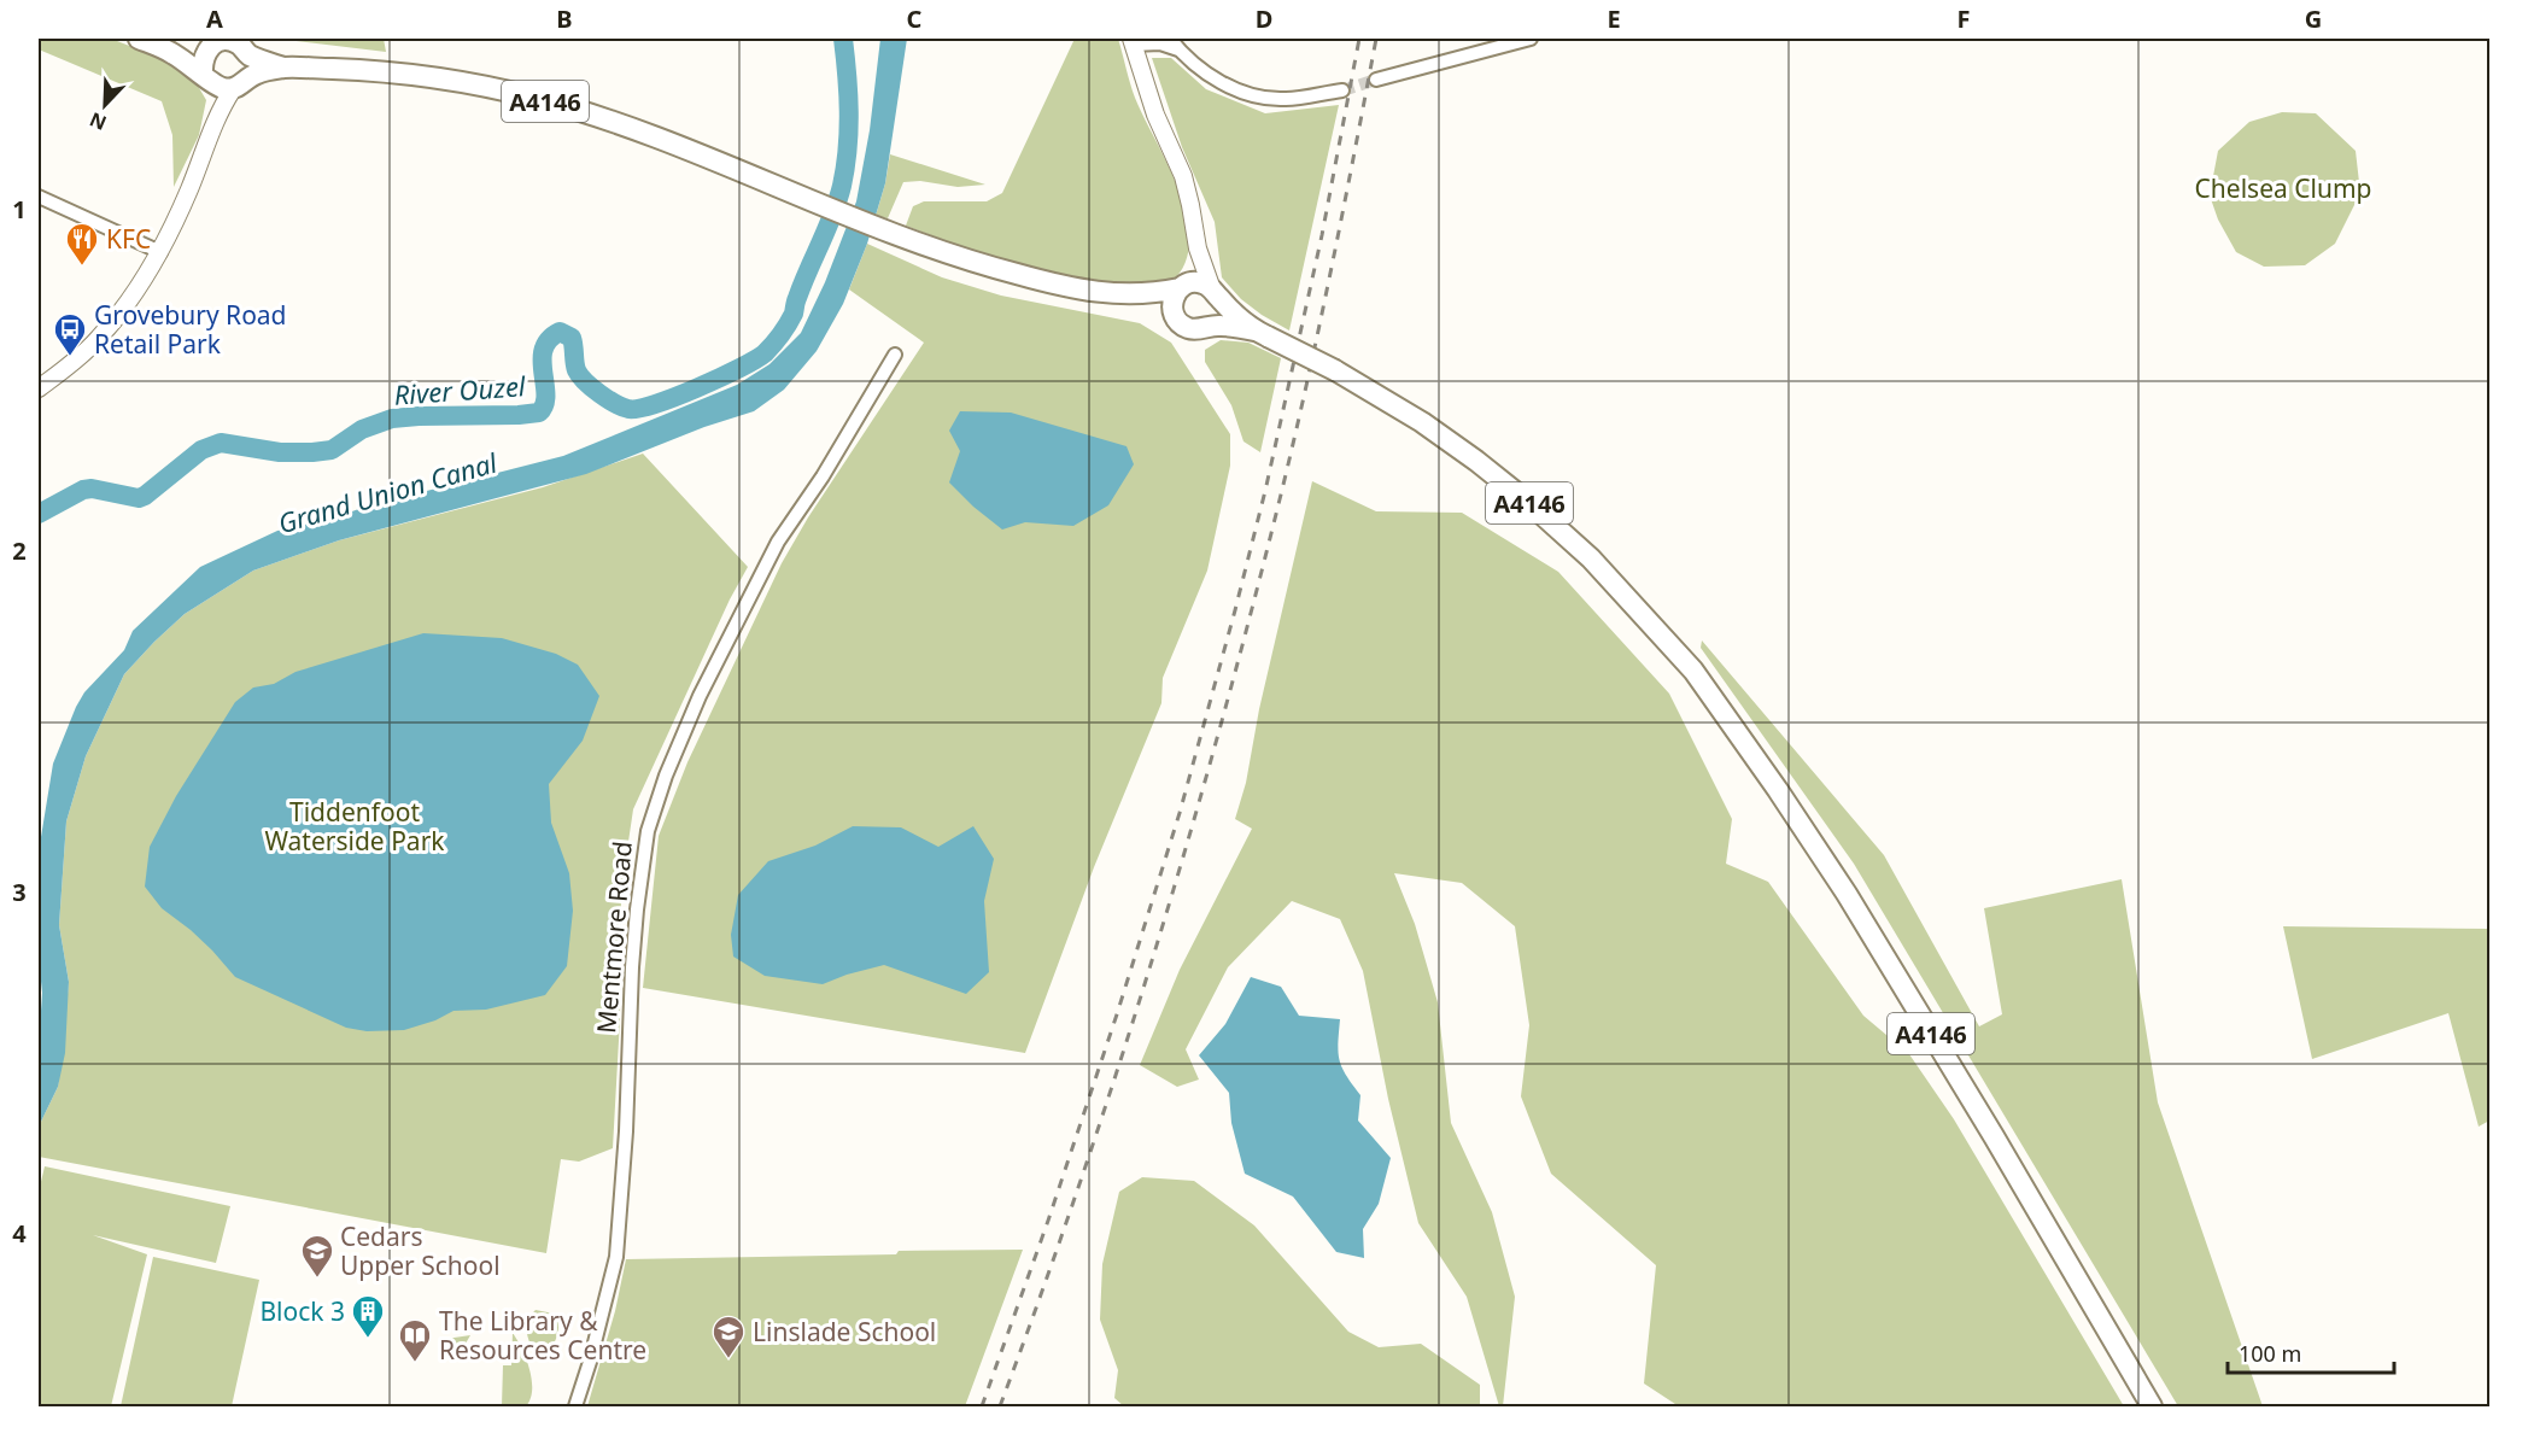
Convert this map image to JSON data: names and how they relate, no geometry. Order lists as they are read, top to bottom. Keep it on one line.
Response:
{"streets":{"highway":["A4146"],"street":["Mentmore Road"]},"water":["River Ouzel","Grand Union Canal"],"parks":["Chelsea Clump","Tiddenfoot Waterside Park"],"places":{"restaurant":["KFC"],"bus stop":["Grovebury Road Retail Park"],"school or university":["Cedars Upper School","Linslade School"],"building":["Block 3"],"library":["The Library & Resources Centre"]},"scale_bar":"100 m","north":"bottom left","grid":{"columns":["A","B","C","D","E","F","G"],"rows":["1","2","3","4"]}}
